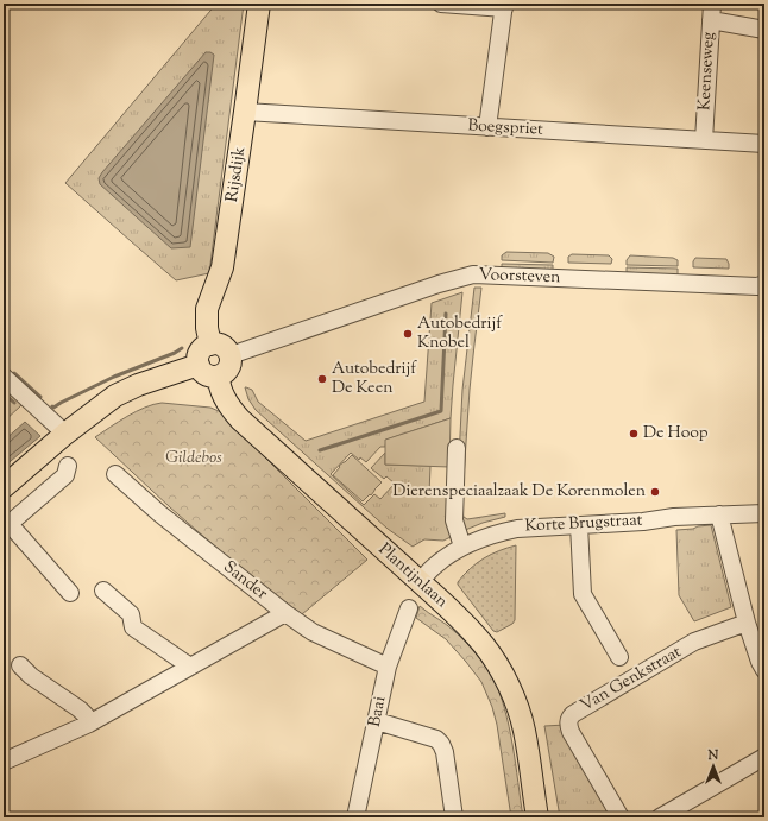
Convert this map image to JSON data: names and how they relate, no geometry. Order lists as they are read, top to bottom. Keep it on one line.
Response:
{"streets":{"main road":["Rijsdijk","Plantijnlaan"],"street":["Keenseweg","Boegspriet","Voorsteven","Korte Brugstraat","Sander","Van Genkstraat","Baai"]},"crossings":[["Keenseweg","Boegspriet"],["Boegspriet","Rijsdijk"],["Rijsdijk","Voorsteven"],["Rijsdijk","Plantijnlaan"],["Voorsteven","Plantijnlaan"],["Korte Brugstraat","Plantijnlaan"],["Sander","Baai"]],"parks":["Gildebos"],"places":["Autobedrijf Knobel","Autobedrijf De Keen","De Hoop","Dierenspeciaalzaak De Korenmolen"],"north":"top"}
